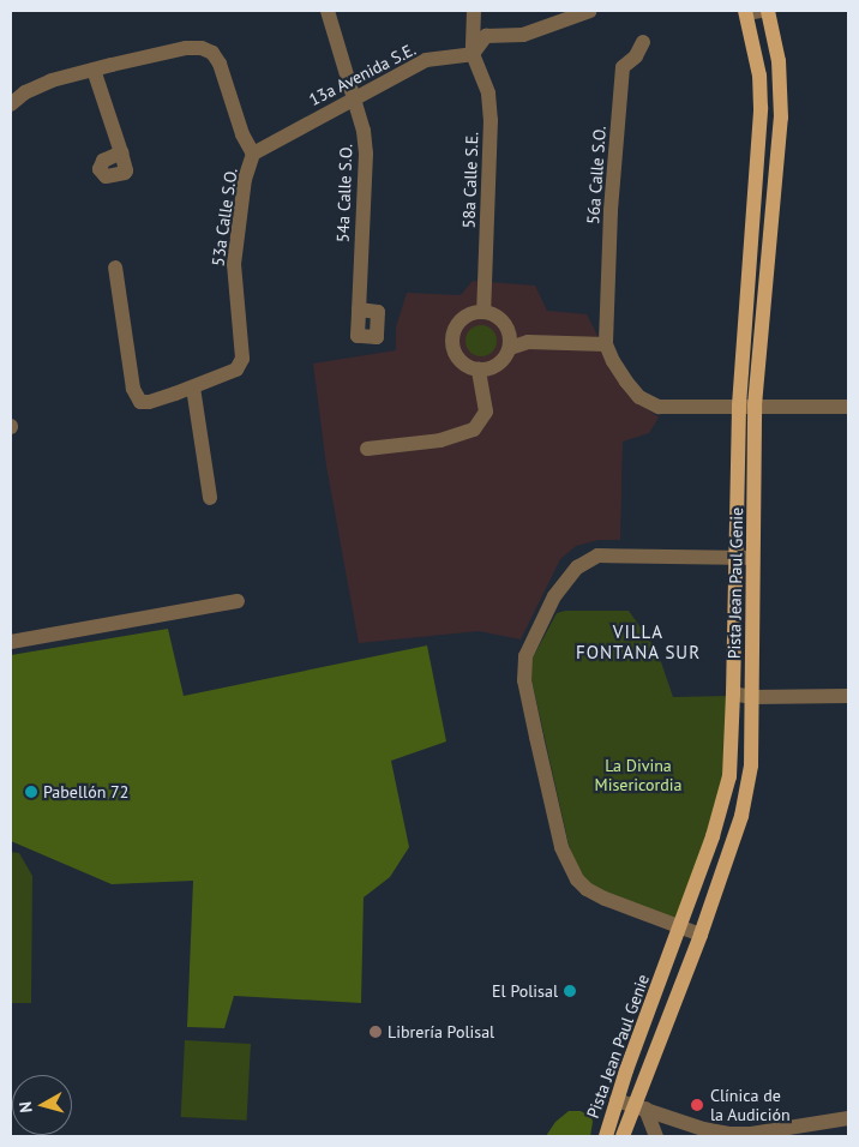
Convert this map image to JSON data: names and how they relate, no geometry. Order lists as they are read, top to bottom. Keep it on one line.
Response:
{"streets":{"main road":["Pista Jean Paul Genie"],"street":["13a Avenida S.E.","56a Calle S.O.","58a Calle S.E.","54a Calle S.O.","53a Calle S.O."]},"crossings":[["13a Avenida S.E.","58a Calle S.E."],["13a Avenida S.E.","54a Calle S.O."],["13a Avenida S.E.","53a Calle S.O."]],"districts":["VILLA FONTANA SUR"],"parks":["La Divina Misericordia"],"places":["Pabellón 72","El Polisal","Librería Polisal","Clínica de la Audición"],"north":"left"}
